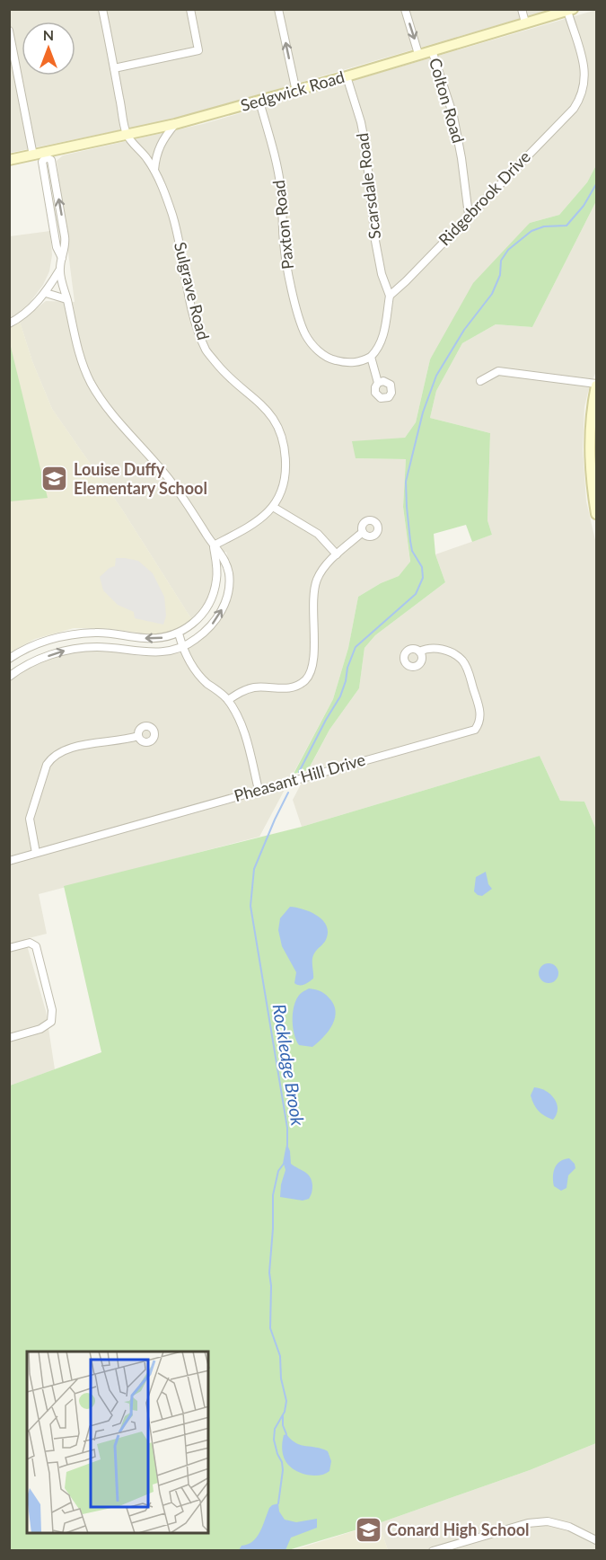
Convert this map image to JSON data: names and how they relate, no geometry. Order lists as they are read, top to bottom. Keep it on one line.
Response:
{"streets":{"main road":["Sedgwick Road"],"street":["Colton Road","Scarsdale Road","Ridgebrook Drive","Paxton Road","Sulgrave Road","Pheasant Hill Drive"]},"crossings":[["Sedgwick Road","Colton Road"],["Sedgwick Road","Scarsdale Road"],["Sedgwick Road","Ridgebrook Drive"],["Sedgwick Road","Paxton Road"],["Sedgwick Road","Sulgrave Road"],["Colton Road","Ridgebrook Drive"],["Scarsdale Road","Ridgebrook Drive"]],"water":["Rockledge Brook"],"places":{"school or university":["Louise Duffy Elementary School","Conard High School"]},"north":"top"}
